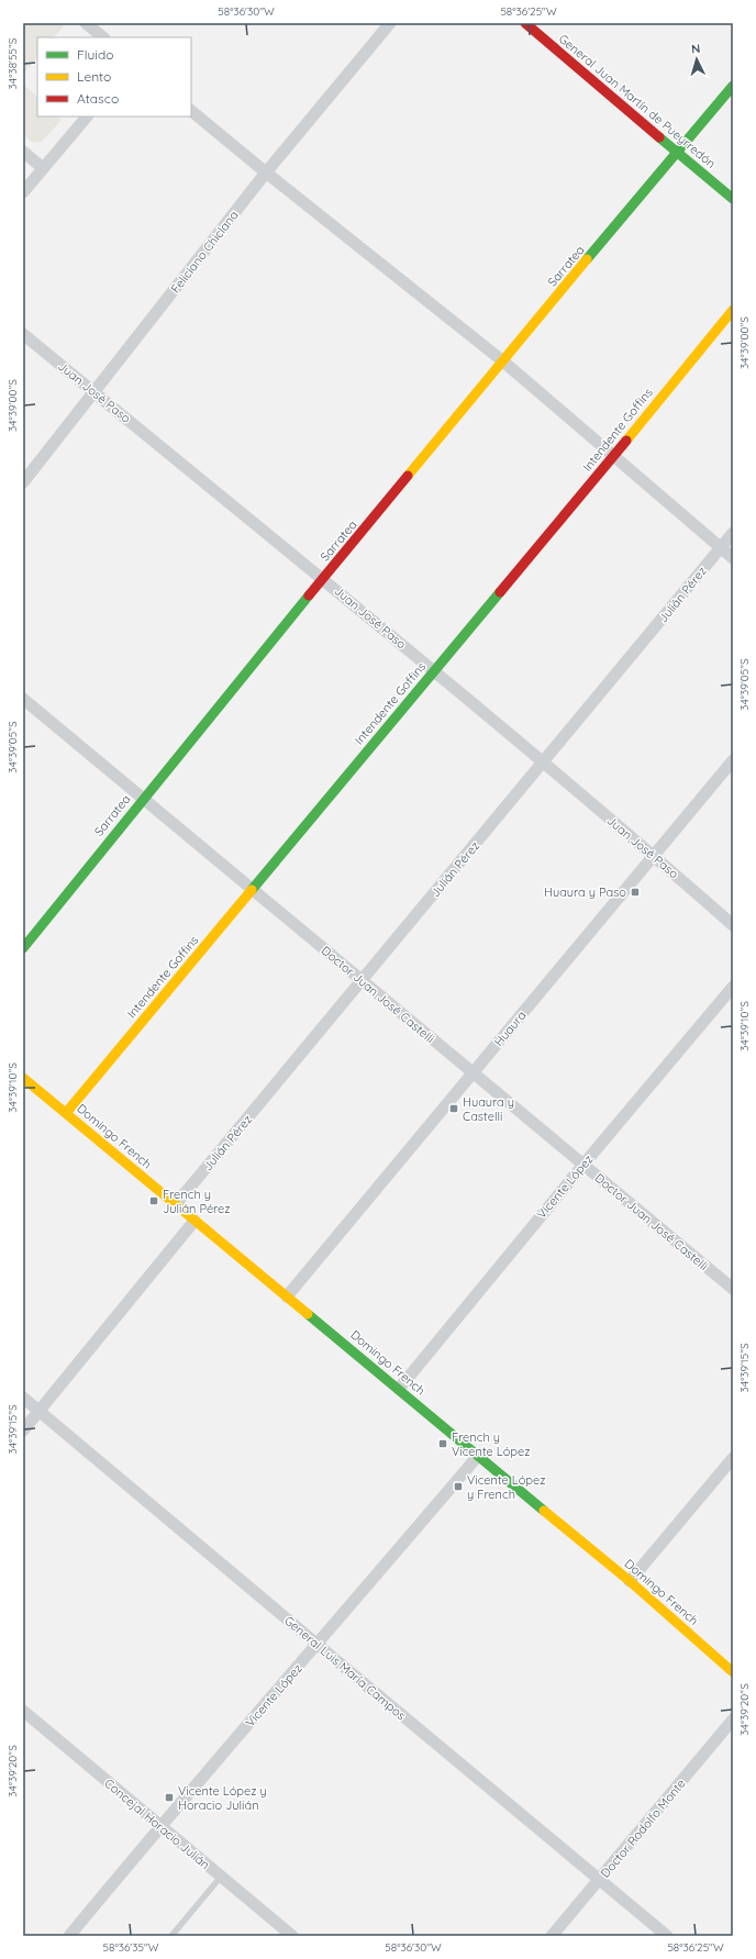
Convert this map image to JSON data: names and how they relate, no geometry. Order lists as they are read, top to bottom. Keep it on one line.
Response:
{"streets":{"street":["General Juan Martín de Pueyrredón","Feliciano Chiclana","Sarratea","Juan José Paso","Intendente Goffins","Julián Pérez","Doctor Juan José Castelli","Huaura","Domingo French","Vicente López","General Luis María Campos","Concejal Horacio Julián","Doctor Rodolfo Monte"]},"crossings":[["General Juan Martín de Pueyrredón","Sarratea"],["Feliciano Chiclana","Juan José Paso"],["Sarratea","Juan José Paso"],["Sarratea","Doctor Juan José Castelli"],["Juan José Paso","Intendente Goffins"],["Juan José Paso","Julián Pérez"],["Juan José Paso","Huaura"],["Intendente Goffins","Doctor Juan José Castelli"],["Intendente Goffins","Domingo French"],["Julián Pérez","Doctor Juan José Castelli"],["Julián Pérez","Domingo French"],["Doctor Juan José Castelli","Huaura"],["Doctor Juan José Castelli","Vicente López"],["Huaura","Domingo French"],["Domingo French","Vicente López"],["Vicente López","General Luis María Campos"],["Vicente López","Concejal Horacio Julián"],["General Luis María Campos","Doctor Rodolfo Monte"]],"places":{"transit":["Huaura y Paso","Huaura y Castelli","French y Julián Pérez","French y Vicente López","Vicente López y French","Vicente López y Horacio Julián"]},"legend":["Fluido","Lento","Atasco"],"north":"top","coordinates":["58°36'30\"W","58°36'25\"W","34°38'55\"S","34°39'00\"S","34°39'05\"S","34°39'10\"S","34°39'15\"S","34°39'20\"S","58°36'35\"W"]}
